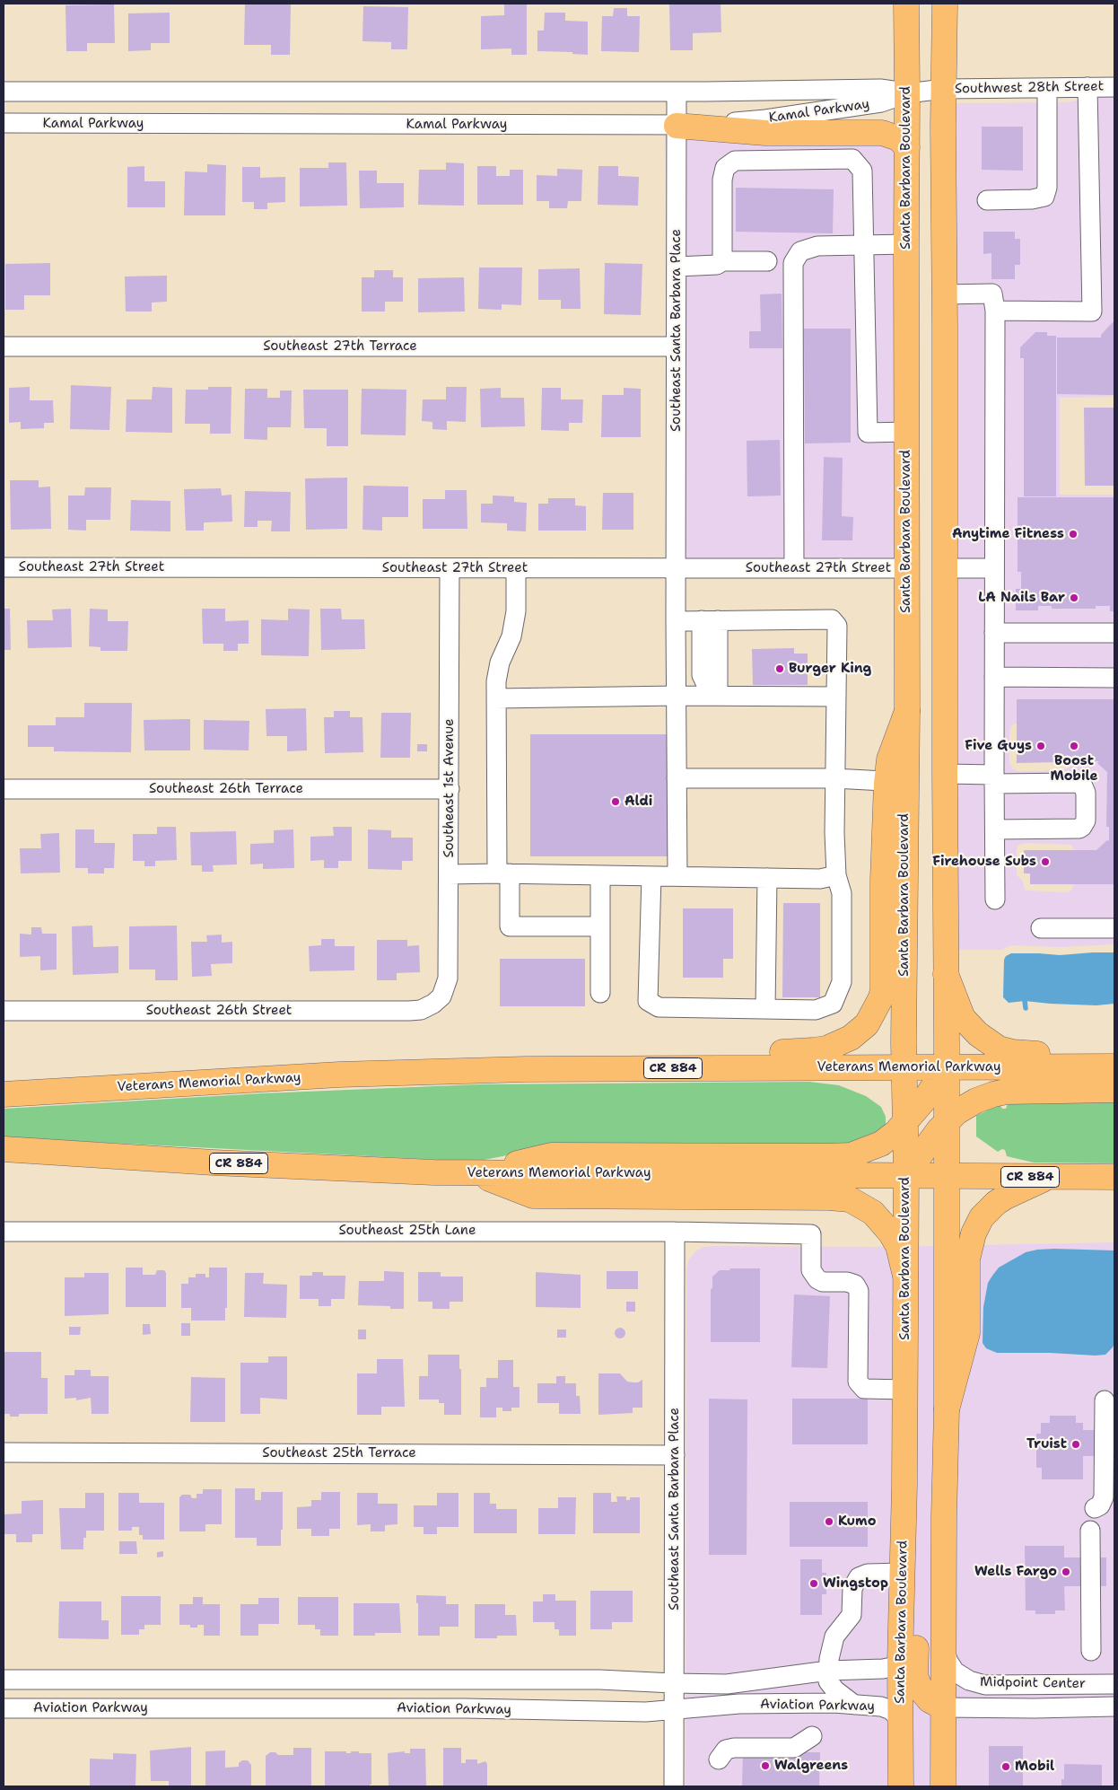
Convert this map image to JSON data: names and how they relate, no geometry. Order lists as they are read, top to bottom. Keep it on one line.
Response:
{"streets":{"main road":["Santa Barbara Boulevard","Veterans Memorial Parkway","CR 884"],"street":["Southwest 28th Street","Kamal Parkway","Southeast Santa Barbara Place","Southeast 27th Terrace","Southeast 27th Street","Southeast 1st Avenue","Southeast 26th Terrace","Southeast 26th Street","Southeast 25th Lane","Southeast 25th Terrace","Midpoint Center","Aviation Parkway"]},"crossings":[["Southwest 28th Street","Kamal Parkway"],["Kamal Parkway","Santa Barbara Boulevard"],["Kamal Parkway","Southeast Santa Barbara Place"],["Santa Barbara Boulevard","Southeast 27th Street"],["Santa Barbara Boulevard","Veterans Memorial Parkway"],["Santa Barbara Boulevard","Southeast 25th Lane"],["Santa Barbara Boulevard","Aviation Parkway"],["Southeast Santa Barbara Place","Southeast 27th Terrace"],["Southeast Santa Barbara Place","Southeast 27th Street"],["Southeast Santa Barbara Place","Southeast 25th Lane"],["Southeast Santa Barbara Place","Southeast 25th Terrace"],["Southeast Santa Barbara Place","Aviation Parkway"],["Southeast 27th Street","Southeast 1st Avenue"],["Southeast 1st Avenue","Southeast 26th Terrace"],["Southeast 1st Avenue","Southeast 26th Street"]],"places":["Anytime Fitness","LA Nails Bar","Burger King","Five Guys","Boost Mobile","Aldi","Firehouse Subs","Truist","Kumo","Wells Fargo","Wingstop","Walgreens","Mobil"]}
